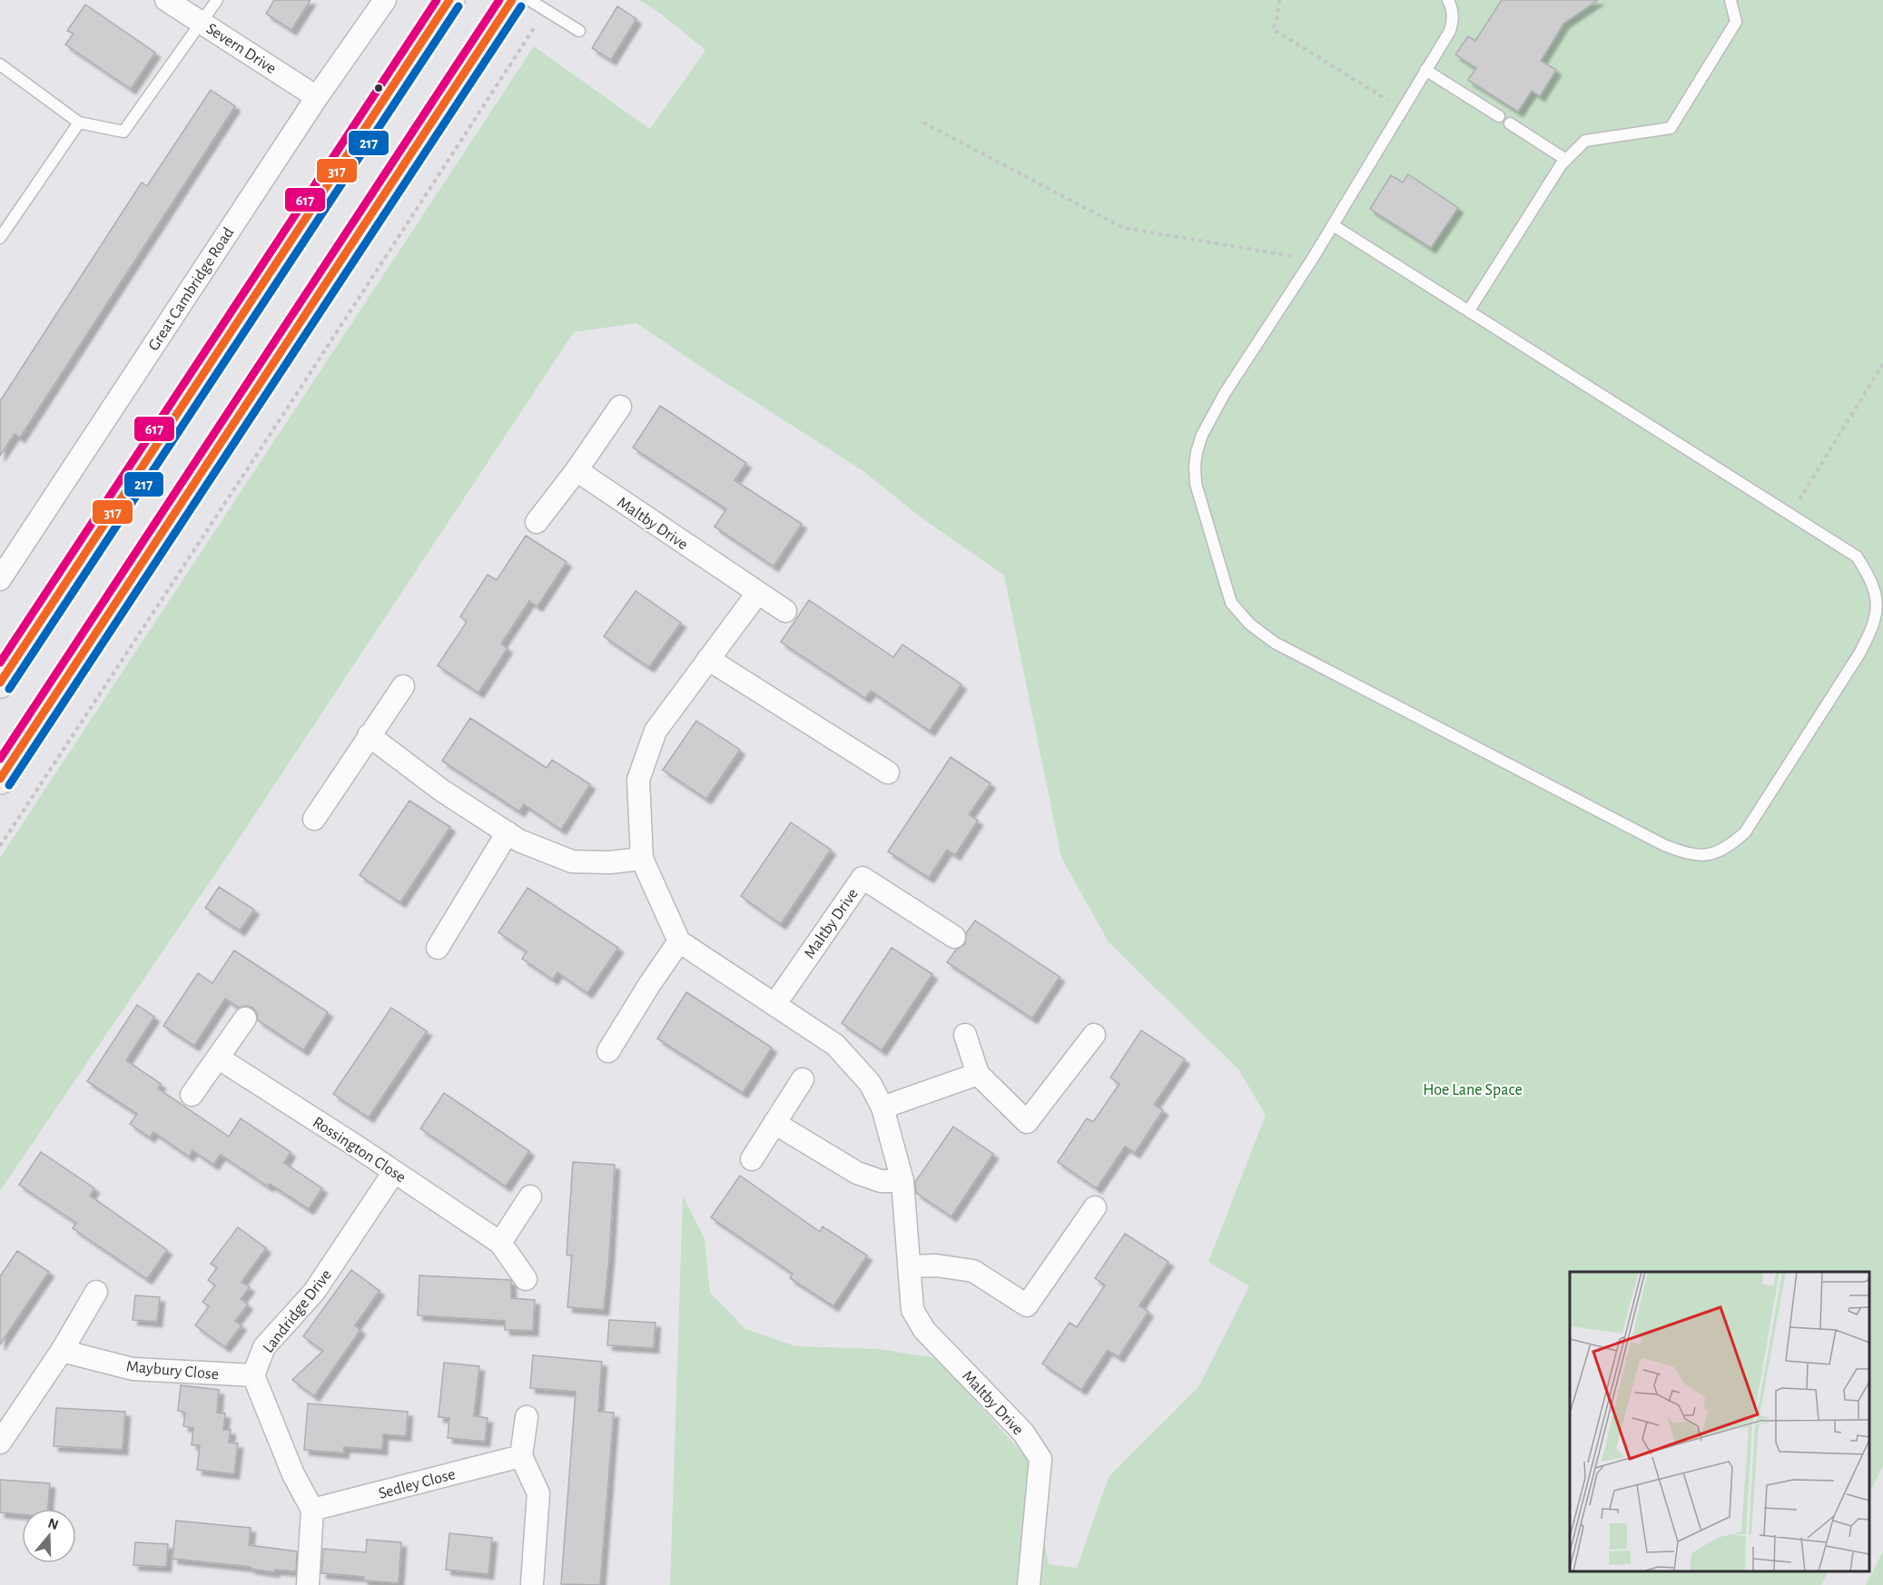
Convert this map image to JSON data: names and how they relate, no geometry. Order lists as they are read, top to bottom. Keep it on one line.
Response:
{"streets":{"street":["Severn Drive","Great Cambridge Road","Maltby Drive","Rossington Close","Landridge Drive","Maybury Close","Sedley Close"]},"crossings":[["Severn Drive","Great Cambridge Road"],["Rossington Close","Landridge Drive"],["Landridge Drive","Maybury Close"]],"parks":["Hoe Lane Space"],"lines":["transit line 317","transit line 617","transit line 217"],"north":"top"}
